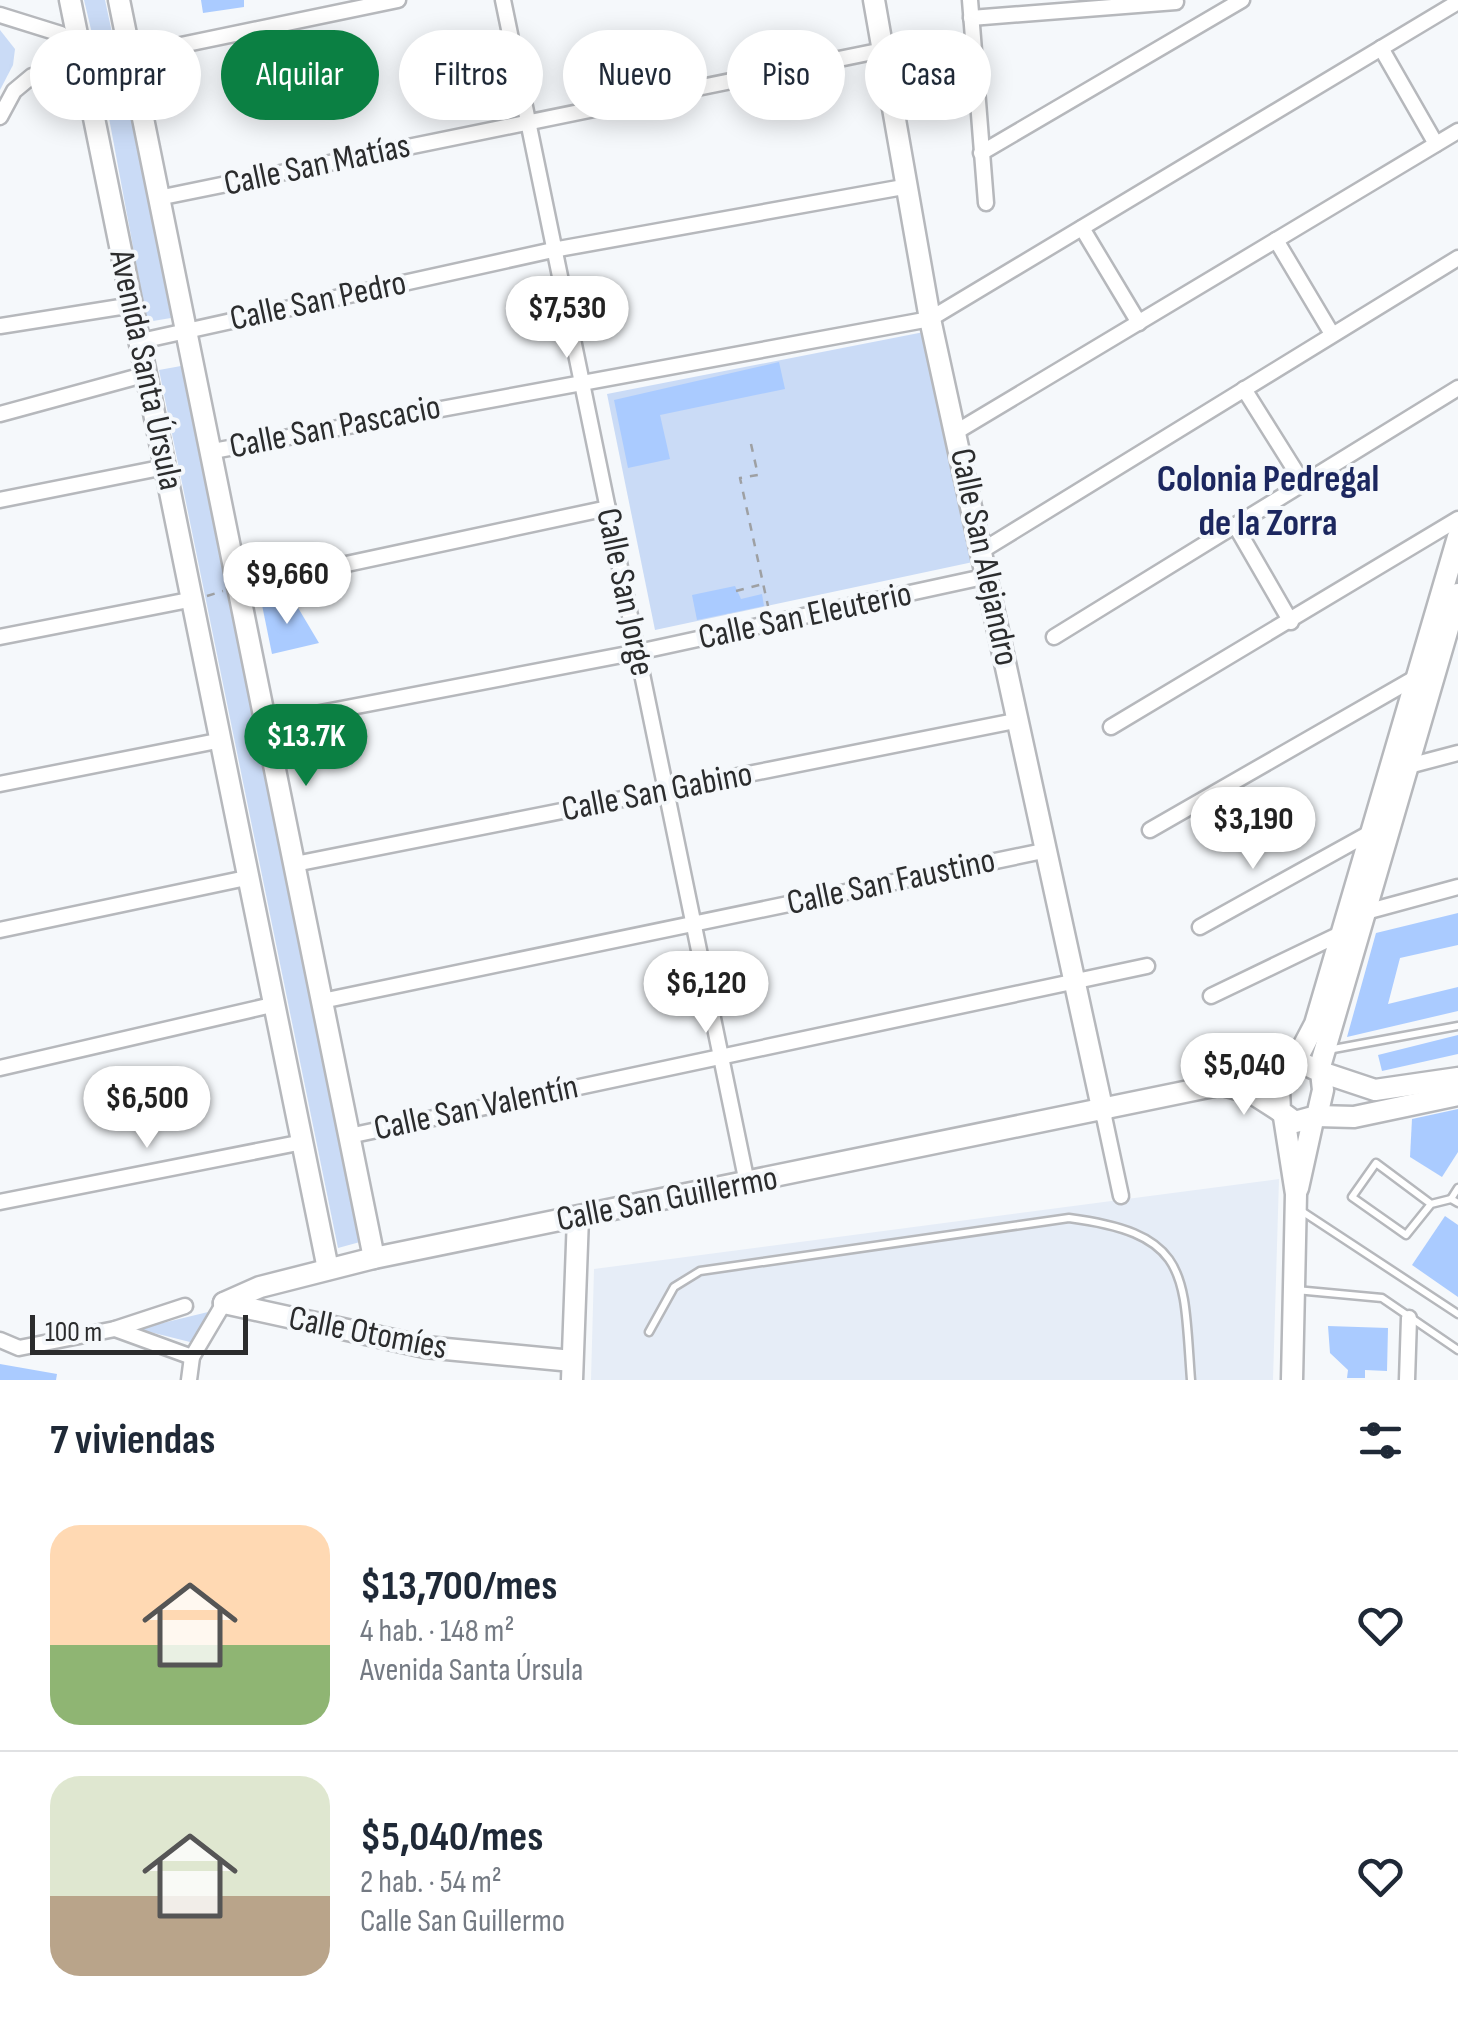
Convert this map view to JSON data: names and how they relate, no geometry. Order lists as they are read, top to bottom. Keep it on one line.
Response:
{"streets":{"street":["Calle San Matías","Calle San Pedro","Avenida Santa Úrsula","Calle San Pascacio","Calle San Alejandro","Calle San Jorge","Calle San Eleuterio","Calle San Gabino","Calle San Faustino","Calle San Valentín","Calle San Guillermo","Calle Otomíes"]},"crossings":[["Calle San Matías","Avenida Santa Úrsula"],["Calle San Matías","Calle San Jorge"],["Calle San Pedro","Avenida Santa Úrsula"],["Calle San Pedro","Calle San Alejandro"],["Calle San Pedro","Calle San Jorge"],["Avenida Santa Úrsula","Calle San Pascacio"],["Avenida Santa Úrsula","Calle San Eleuterio"],["Avenida Santa Úrsula","Calle San Gabino"],["Avenida Santa Úrsula","Calle San Faustino"],["Avenida Santa Úrsula","Calle San Valentín"],["Avenida Santa Úrsula","Calle San Guillermo"],["Calle San Pascacio","Calle San Alejandro"],["Calle San Pascacio","Calle San Jorge"],["Calle San Alejandro","Calle San Eleuterio"],["Calle San Alejandro","Calle San Gabino"],["Calle San Alejandro","Calle San Faustino"],["Calle San Alejandro","Calle San Valentín"],["Calle San Alejandro","Calle San Guillermo"],["Calle San Jorge","Calle San Eleuterio"],["Calle San Jorge","Calle San Gabino"],["Calle San Jorge","Calle San Faustino"],["Calle San Jorge","Calle San Valentín"],["Calle San Jorge","Calle San Guillermo"],["Calle San Guillermo","Calle Otomíes"]],"districts":["Colonia Pedregal de la Zorra"],"scale_bar":"100 m","page":{"chip":["Comprar","Alquilar","Filtros","Nuevo","Piso","Casa"],"price":["$7,530","$9,660","$13.7K","$3,190","$6,120","$5,040","$6,500"],"scale":"100 m","heading":"7 viviendas","list":[{"name":"$13,700/mes","note":"4 hab. · 148 m² · Avenida Santa Úrsula"},{"name":"$5,040/mes","note":"2 hab. · 54 m² · Calle San Guillermo"}]}}
